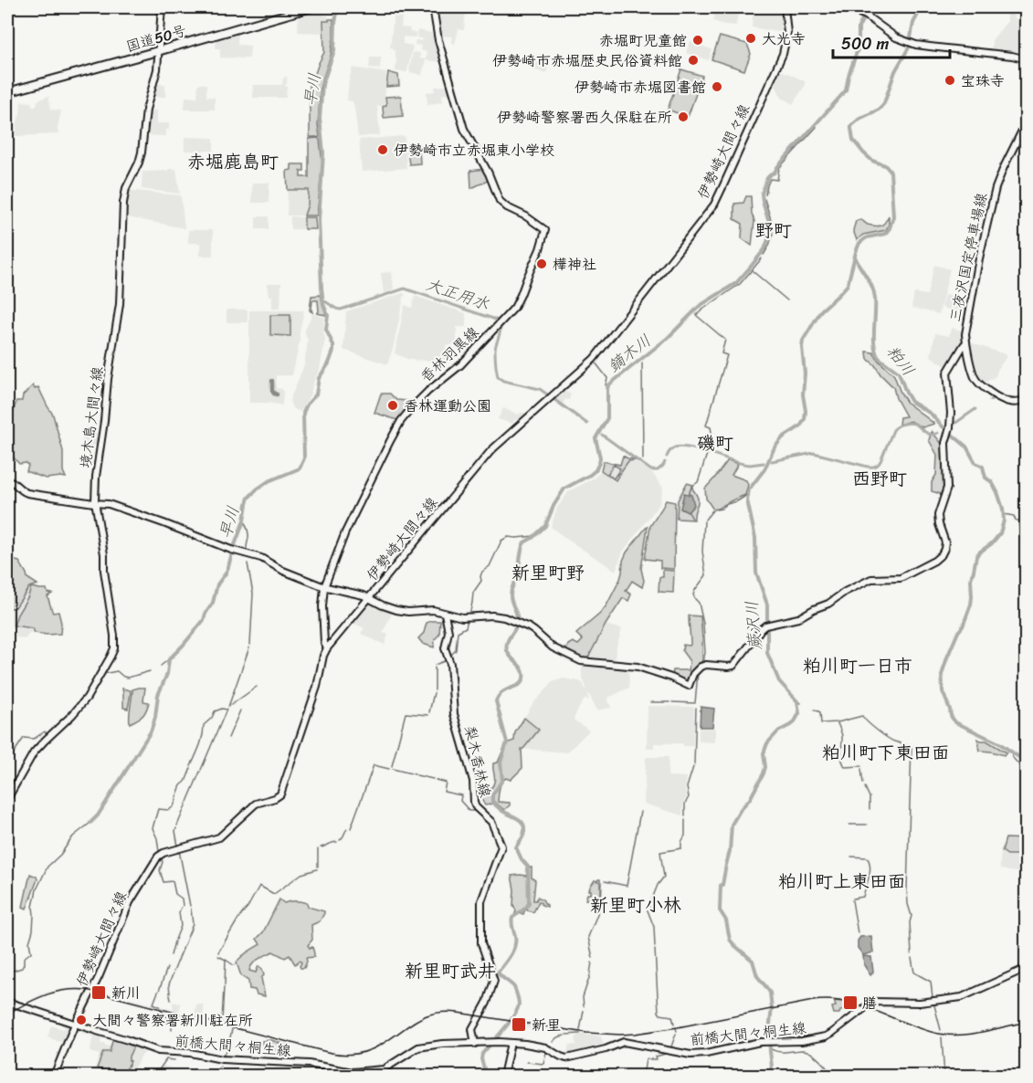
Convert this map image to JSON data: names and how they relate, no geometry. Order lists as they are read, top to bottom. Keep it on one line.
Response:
{"streets":{"highway":["国道50号"],"main road":["伊勢崎大間々線","三夜沢国定停車場線","香林羽黒線","境木島大間々線","梨木香林線","前橋大間々桐生線"]},"crossings":[["国道50号","境木島大間々線"],["伊勢崎大間々線","香林羽黒線"],["伊勢崎大間々線","前橋大間々桐生線"],["梨木香林線","前橋大間々桐生線"]],"districts":["赤堀鹿島町","野町","磯町","西野町","新里町野","粕川町一日市","粕川町下東田面","粕川町上東田面","新里町小林","新里町武井"],"water":["早川","大正用水","鏑木川","粕川","蕨沢川"],"places":{"other":["大光寺","赤堀町児童館","伊勢崎市赤堀歴史民俗資料館","宝珠寺","伊勢崎市赤堀図書館","伊勢崎警察署西久保駐在所","伊勢崎市立赤堀東小学校","樺神社","香林運動公園","大間々警察署新川駐在所"],"transit":["新川","膳","新里"]},"scale_bar":"500 m"}
